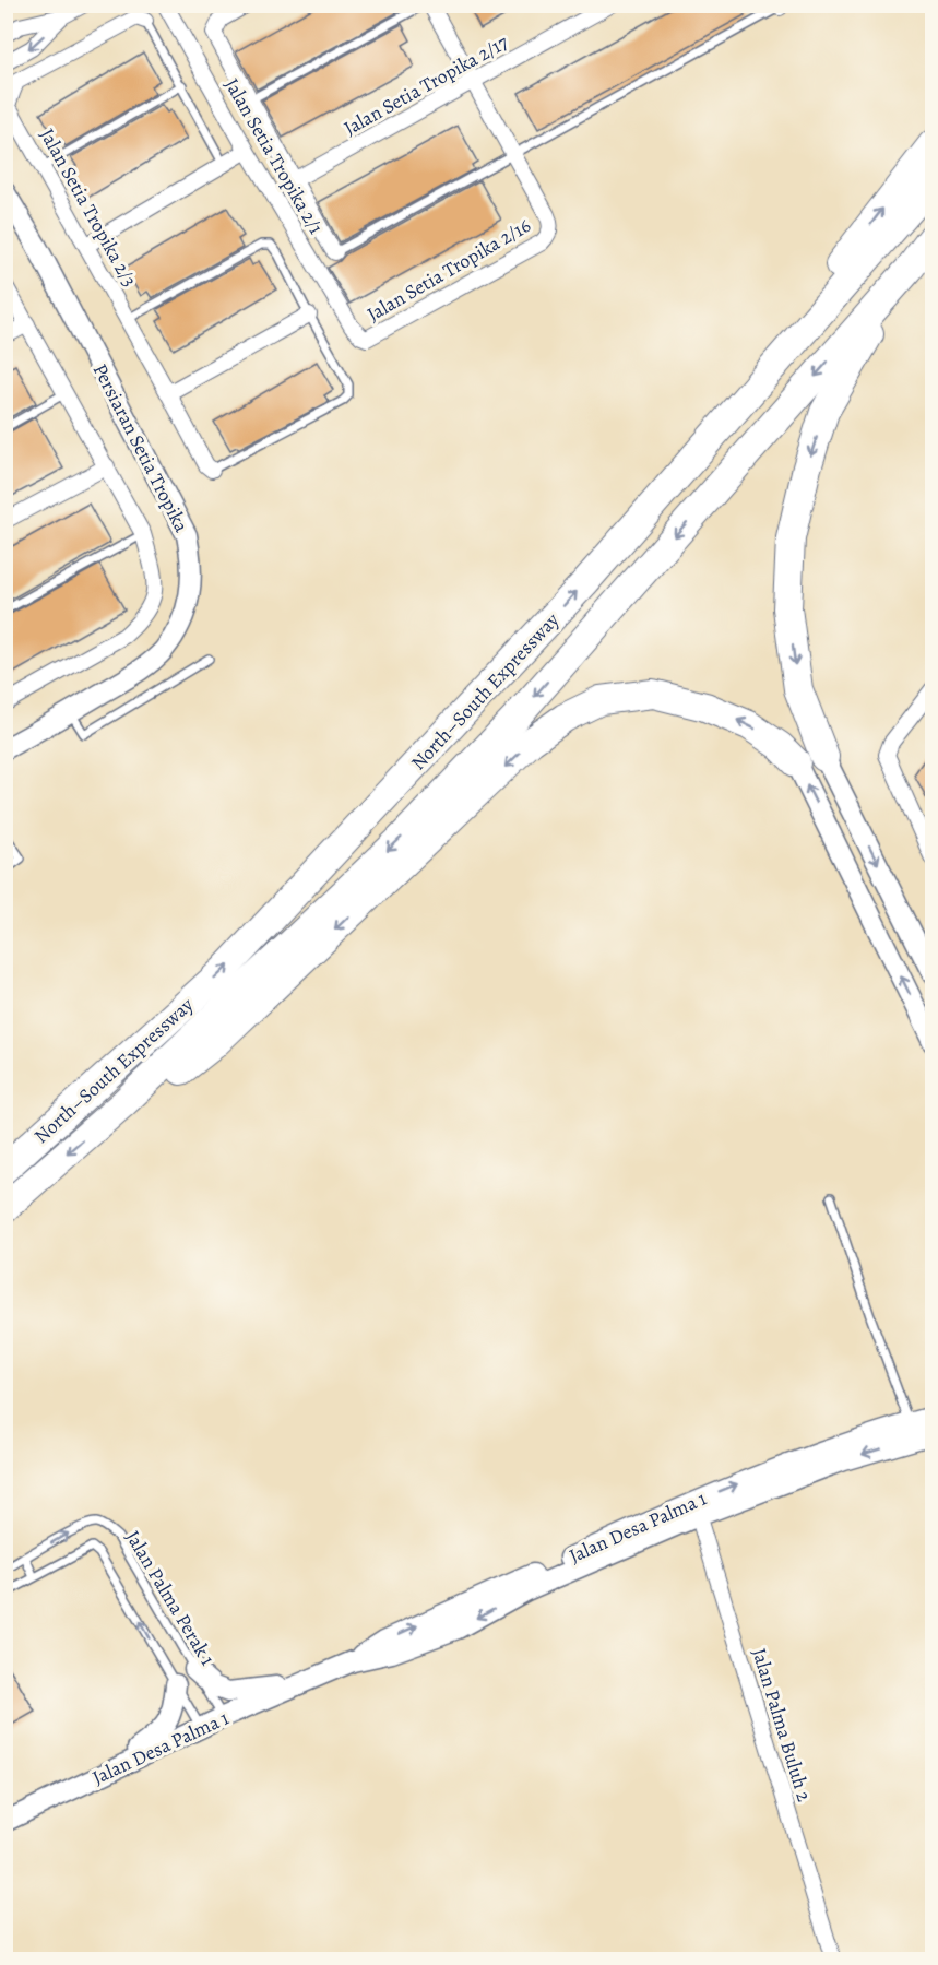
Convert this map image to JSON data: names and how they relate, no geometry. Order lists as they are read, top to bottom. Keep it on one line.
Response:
{"streets":{"highway":["North–South Expressway"],"street":["Jalan Setia Tropika 2/17","Jalan Setia Tropika 2/1","Jalan Setia Tropika 2/3","Jalan Setia Tropika 2/16","Persiaran Setia Tropika","Jalan Desa Palma 1","Jalan Palma Buluh 2"],"lane":["Jalan Palma Perak 1"]},"crossings":[["Jalan Setia Tropika 2/1","Jalan Setia Tropika 2/16"],["Jalan Desa Palma 1","Jalan Palma Perak 1"],["Jalan Desa Palma 1","Jalan Palma Buluh 2"]]}
